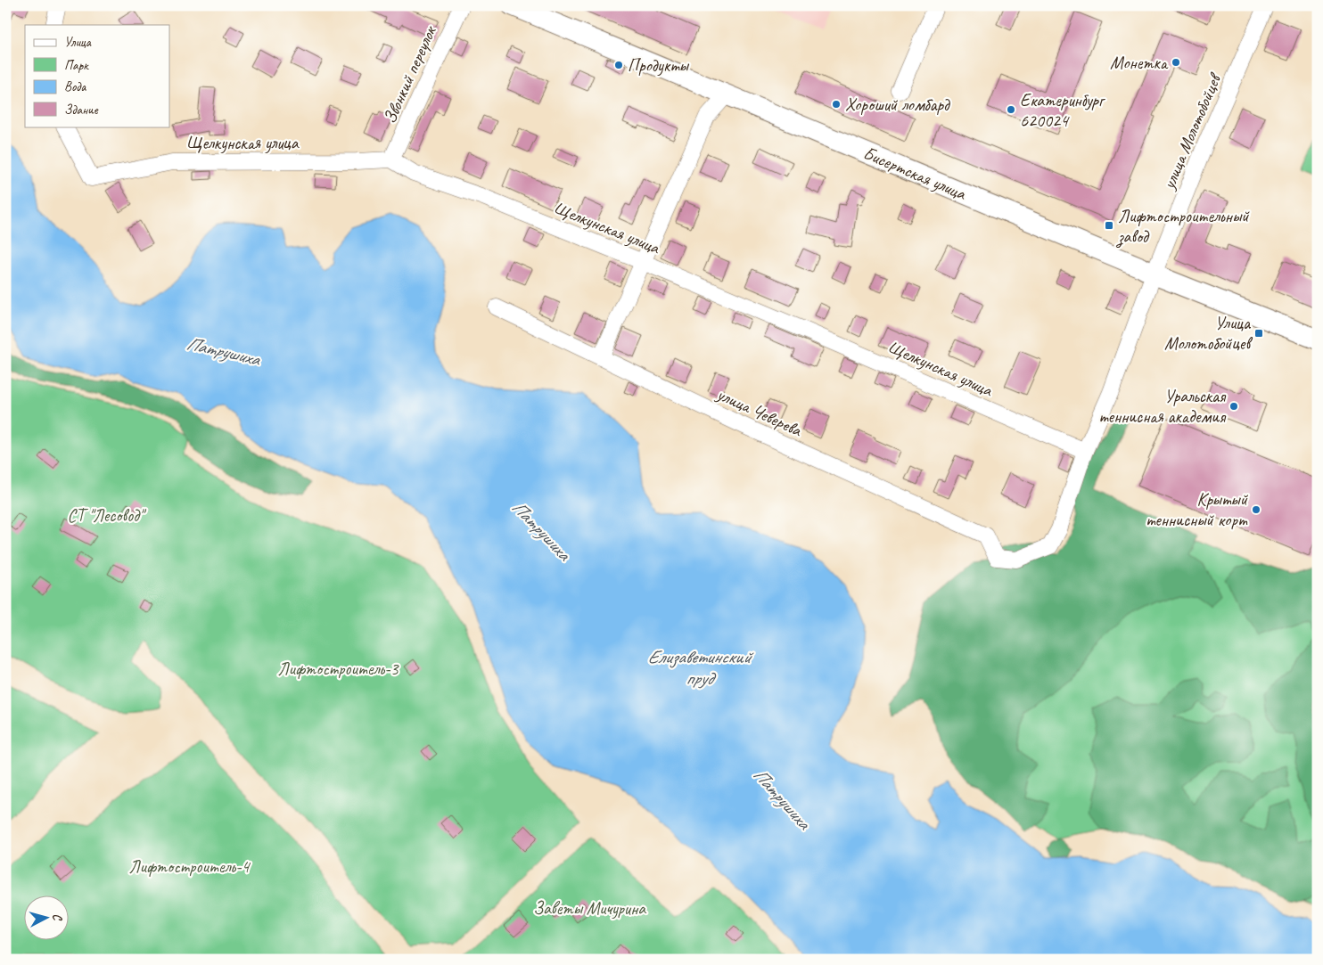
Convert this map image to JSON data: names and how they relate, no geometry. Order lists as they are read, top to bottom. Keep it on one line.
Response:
{"streets":{"main road":["Бисертская улица"],"street":["Звонкий переулок","улица Молотобойцев","Щелкунская улица","улица Чеверева"]},"crossings":[["Звонкий переулок","Щелкунская улица"],["улица Молотобойцев","Щелкунская улица"],["улица Молотобойцев","Бисертская улица"],["улица Молотобойцев","улица Чеверева"]],"water":["Патрушиха","Елизаветинский пруд"],"parks":["СТ \"Лесовод\"","Лифтостроитель-3","Лифтостроитель-4","Заветы Мичурина"],"places":{"other":["Монетка","Продукты","Хороший ломбард","Екатеринбург 620024","Уральская теннисная академия","Крытый теннисный корт"],"transit":["Лифтостроительный завод","Улица Молотобойцев"]},"legend":["Улица","Парк","Вода","Здание"],"north":"right"}
